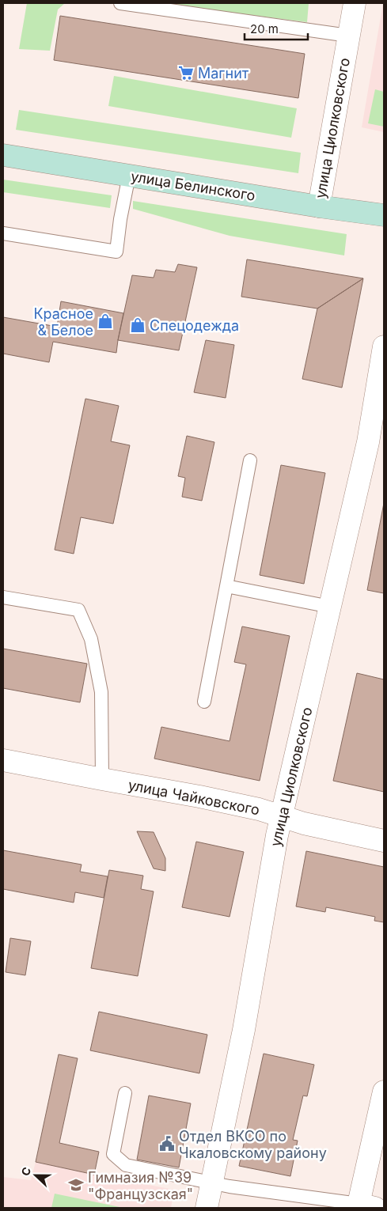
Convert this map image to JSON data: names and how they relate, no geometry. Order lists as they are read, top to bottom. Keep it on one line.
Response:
{"streets":{"main road":["улица Белинского"],"street":["улица Циолковского","улица Чайковского"]},"crossings":[["улица Циолковского","улица Белинского"],["улица Циолковского","улица Чайковского"]],"places":{"supermarket":["Магнит"],"shop":["Красное & Белое","Спецодежда"],"public building":["Отдел ВКСО по Чкаловскому району"],"school or university":["Гимназия №39 \"Французская\""]},"scale_bar":"20 m","north":"left"}
